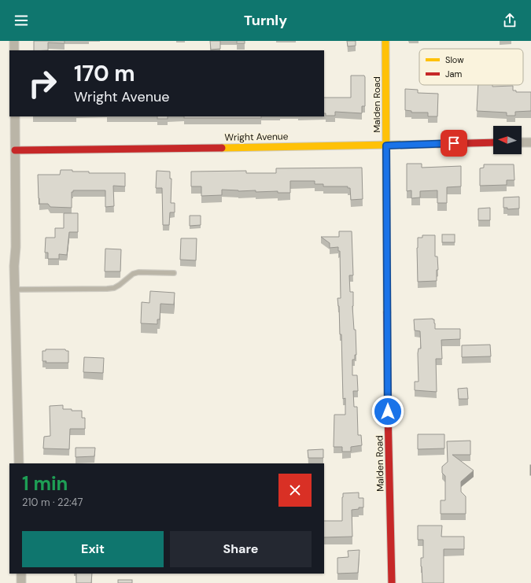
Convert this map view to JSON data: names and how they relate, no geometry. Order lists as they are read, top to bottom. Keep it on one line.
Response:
{"streets":{"street":["Malden Road","Wright Avenue"]},"crossings":[["Malden Road","Wright Avenue"]],"legend":["Slow","Jam"],"north":"left","page":{"header":"Turnly","turn":["170 m","Wright Avenue"],"heading":["1 min","210 m · 22:47"],"buttons":["Exit","Share"]}}
